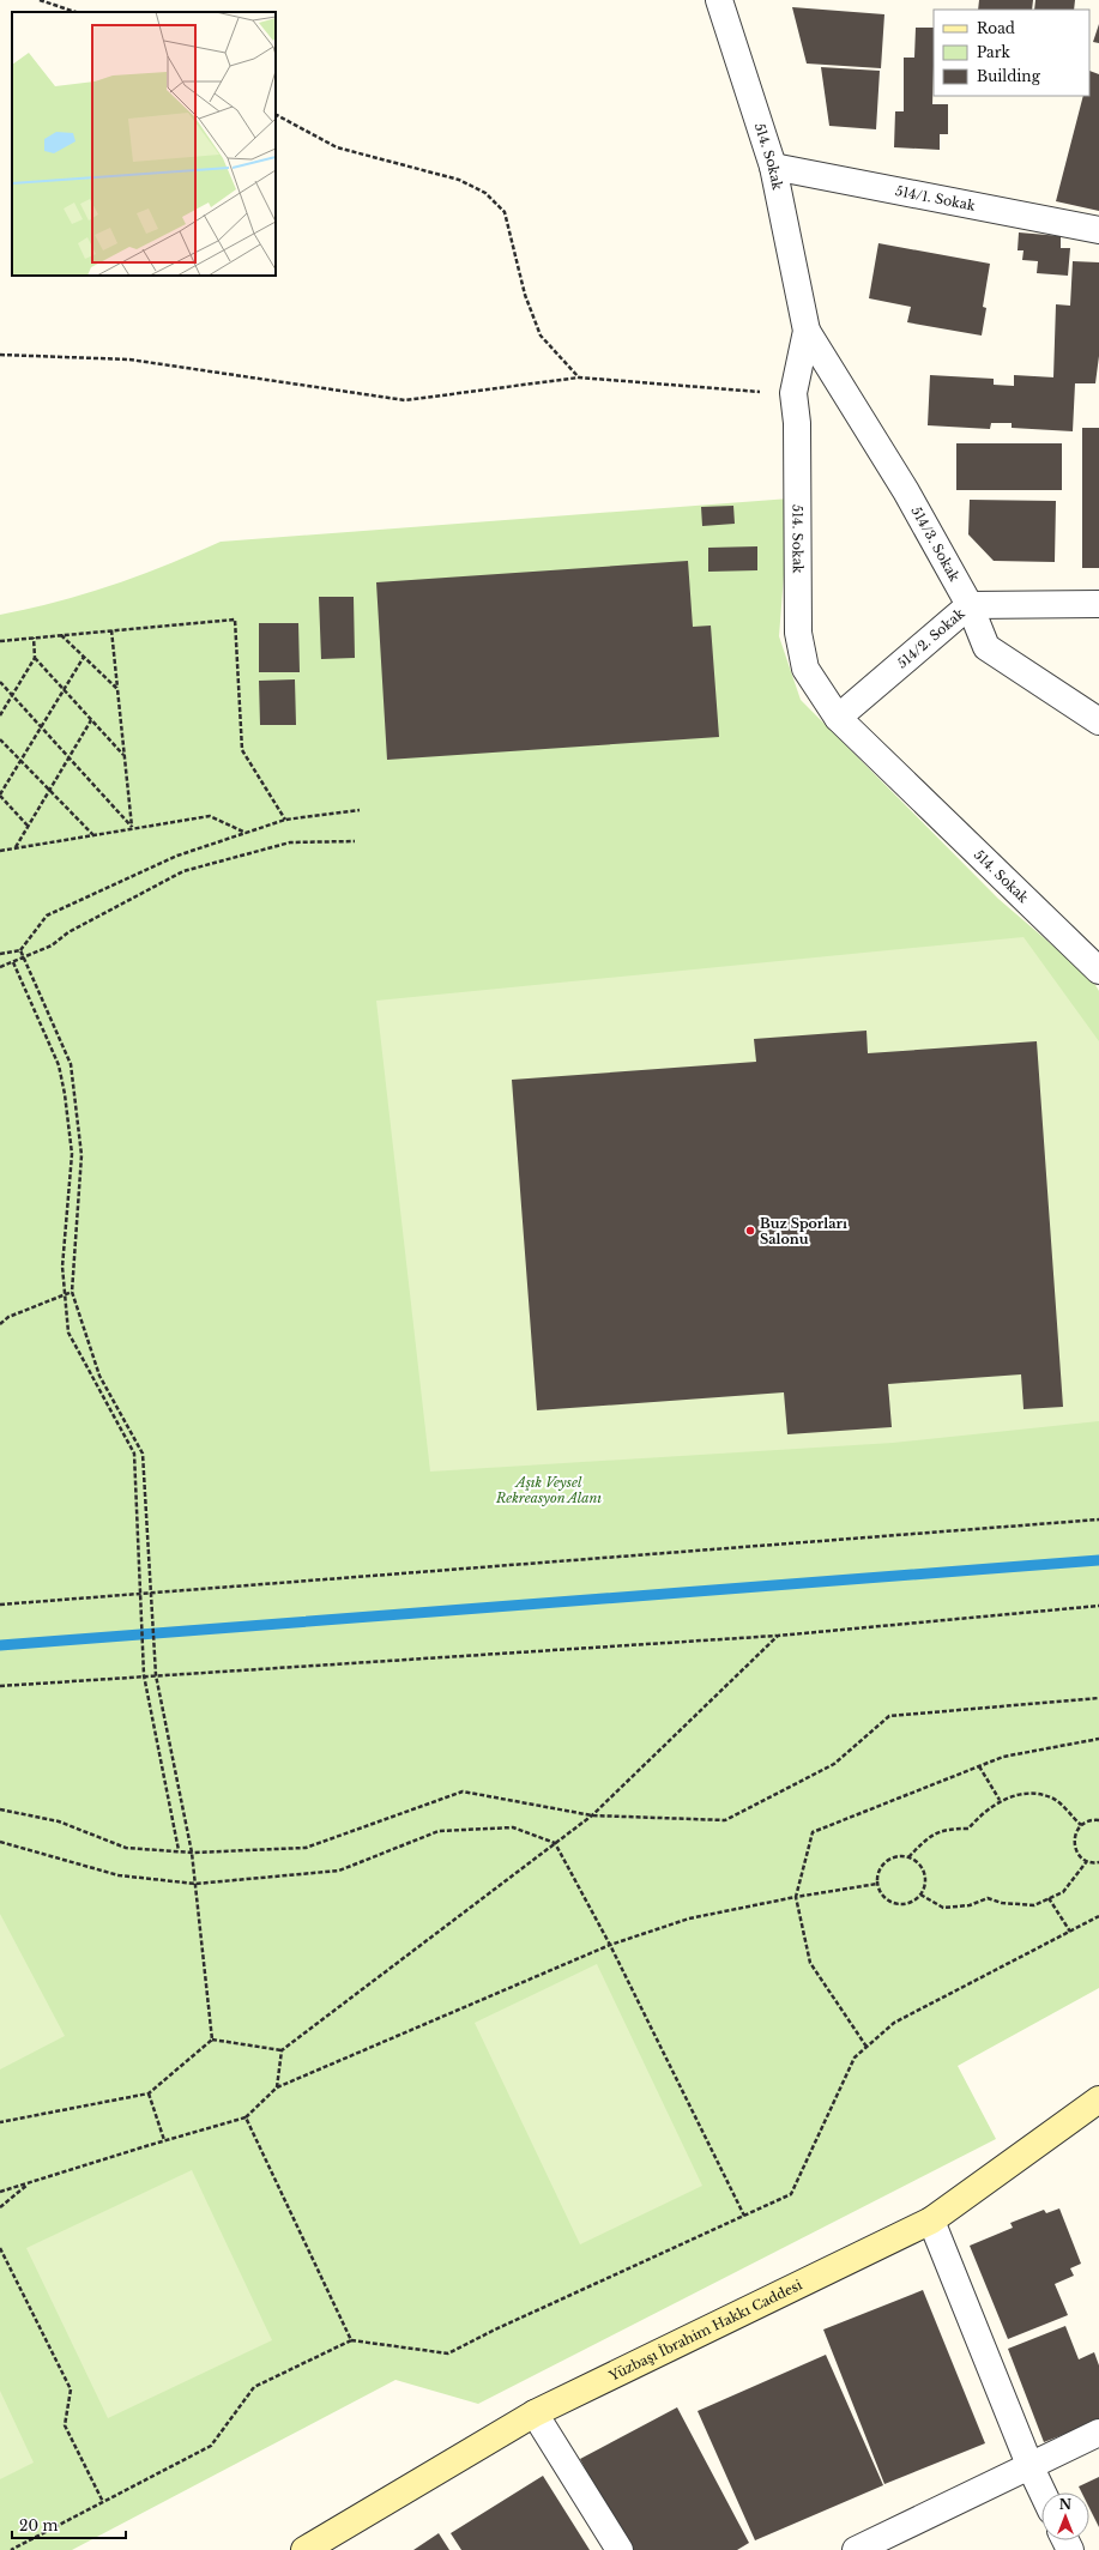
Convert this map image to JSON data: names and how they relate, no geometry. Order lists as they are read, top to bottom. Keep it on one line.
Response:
{"streets":{"main road":["Yüzbaşı İbrahim Hakkı Caddesi"],"street":["514. Sokak","514/1. Sokak","514/3. Sokak","514/2. Sokak"]},"crossings":[["514. Sokak","514/1. Sokak"],["514. Sokak","514/3. Sokak"],["514. Sokak","514/2. Sokak"],["514/3. Sokak","514/2. Sokak"]],"parks":["Aşık Veysel Rekreasyon Alanı"],"places":["Buz Sporları Salonu"],"legend":["Road","Park","Building"],"scale_bar":"20 m","north":"top"}
